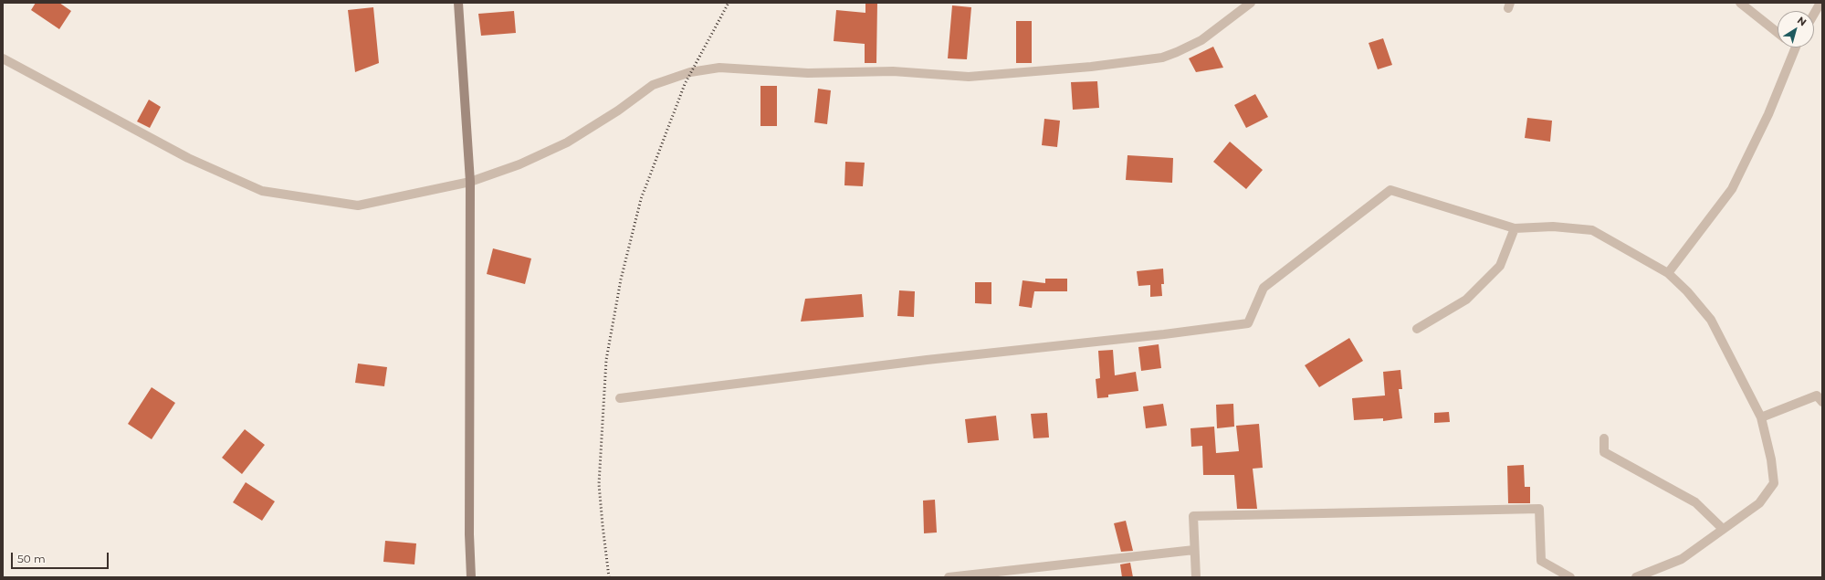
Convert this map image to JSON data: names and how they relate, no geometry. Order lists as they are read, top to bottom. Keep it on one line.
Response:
{"scale_bar":"50 m","north":"top right"}
